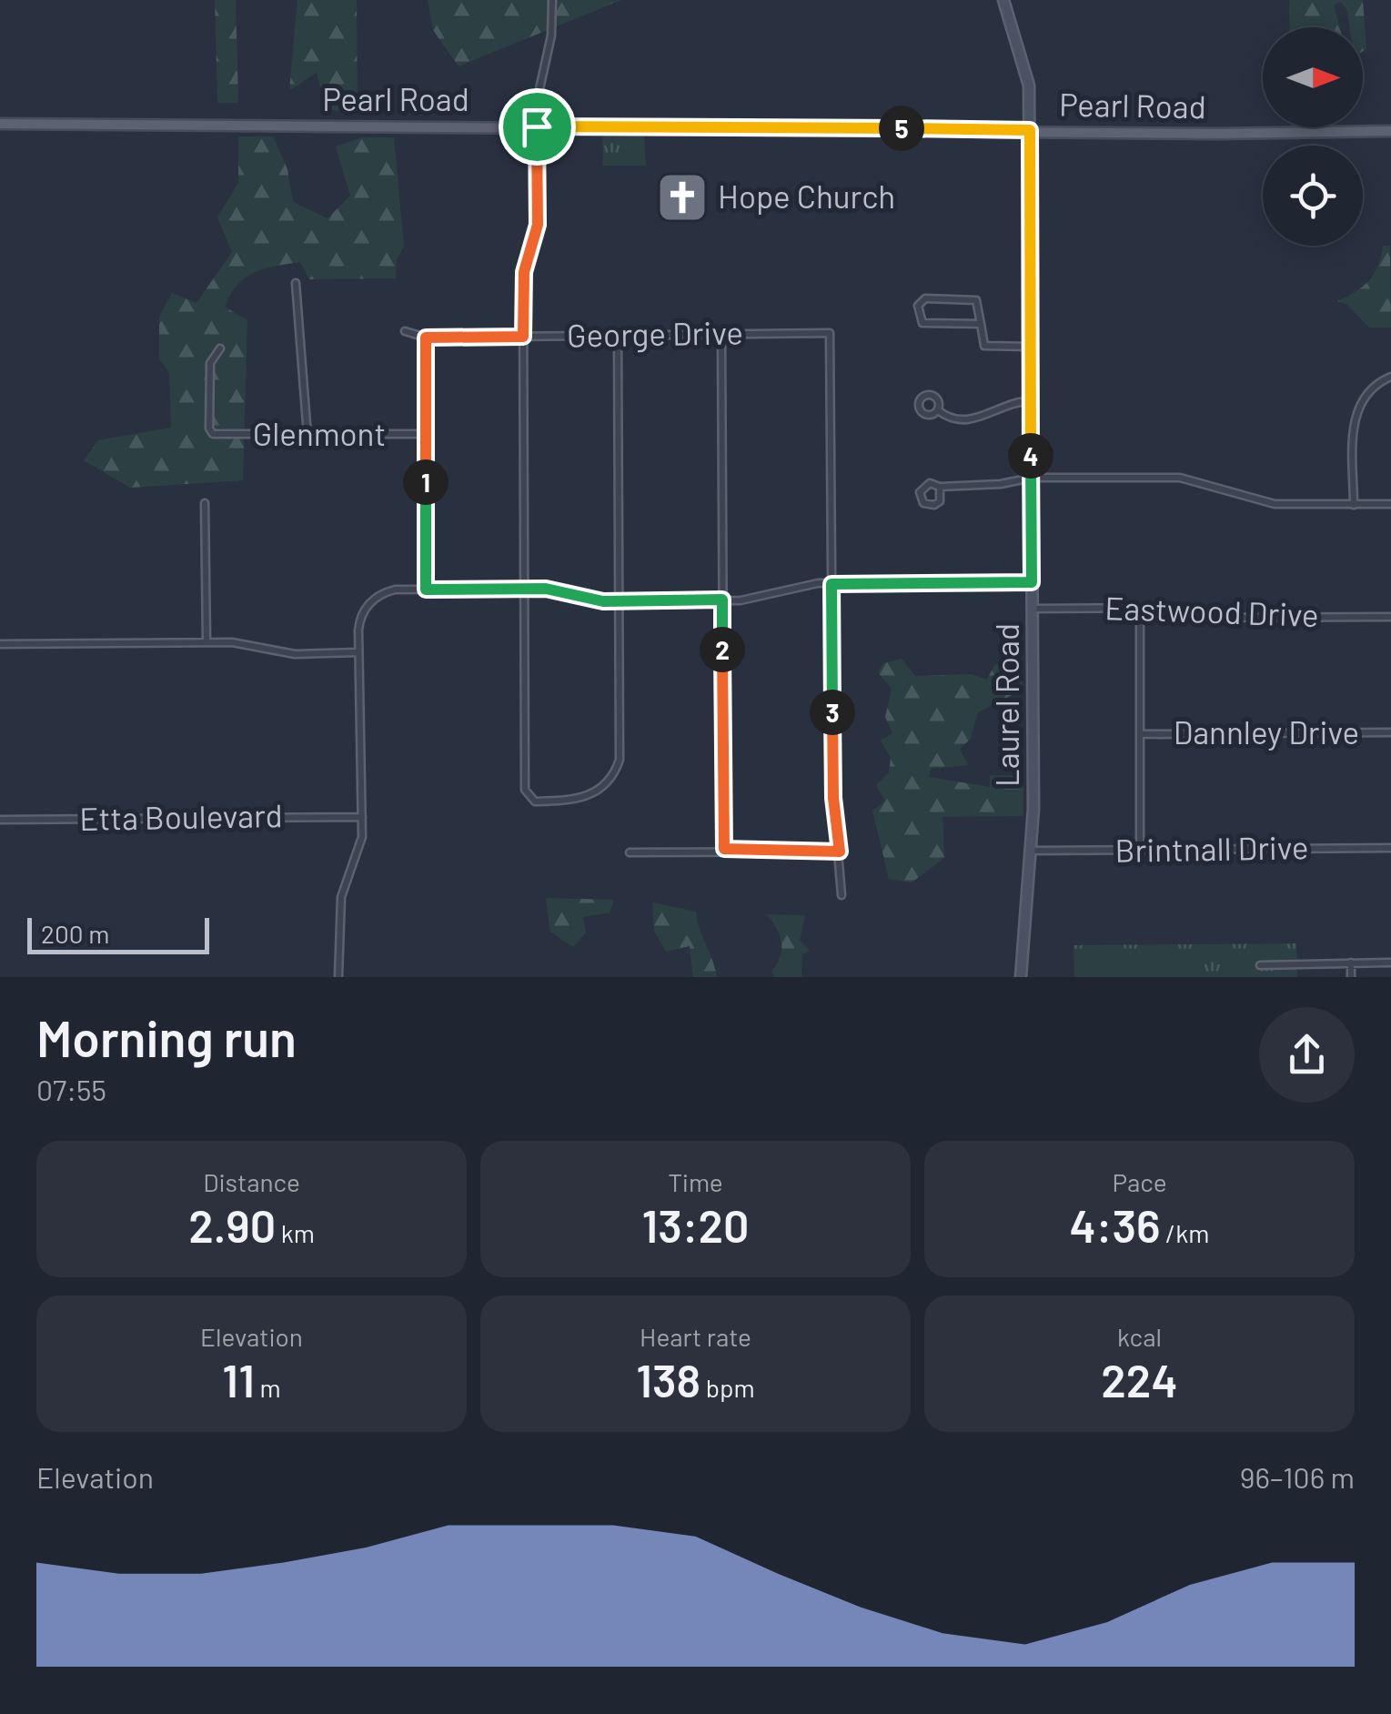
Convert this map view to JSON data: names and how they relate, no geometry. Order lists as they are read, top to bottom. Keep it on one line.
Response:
{"streets":{"main road":["Pearl Road"],"street":["George Drive","Glenmont","Eastwood Drive","Laurel Road","Dannley Drive","Etta Boulevard","Brintnall Drive"]},"crossings":[["Pearl Road","Laurel Road"],["Eastwood Drive","Laurel Road"],["Laurel Road","Brintnall Drive"]],"places":{"church":["Hope Church"]},"scale_bar":"200 m","north":"right","page":{"pins":["5","4","1","2","3"],"scale":"200 m","heading":["Morning run","07:55"],"stats":[["Distance","2.90 km"],["Time","13:20"],["Pace","4:36 /km"],["Elevation","11 m"],["Heart rate","138 bpm"],["kcal","224"]],"chart":["Elevation","96–106 m"]}}
